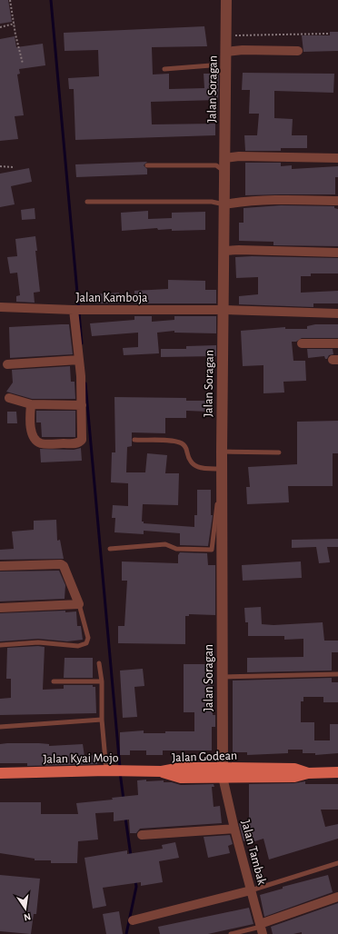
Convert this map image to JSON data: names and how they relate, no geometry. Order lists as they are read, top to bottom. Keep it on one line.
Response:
{"streets":{"main road":["Jalan Godean","Jalan Kyai Mojo"],"street":["Jalan Soragan","Jalan Kamboja","Jalan Tambak"]},"crossings":[["Jalan Soragan","Jalan Kamboja"],["Jalan Soragan","Jalan Godean"],["Jalan Soragan","Jalan Tambak"],["Jalan Godean","Jalan Kyai Mojo"],["Jalan Godean","Jalan Tambak"]],"north":"bottom"}
